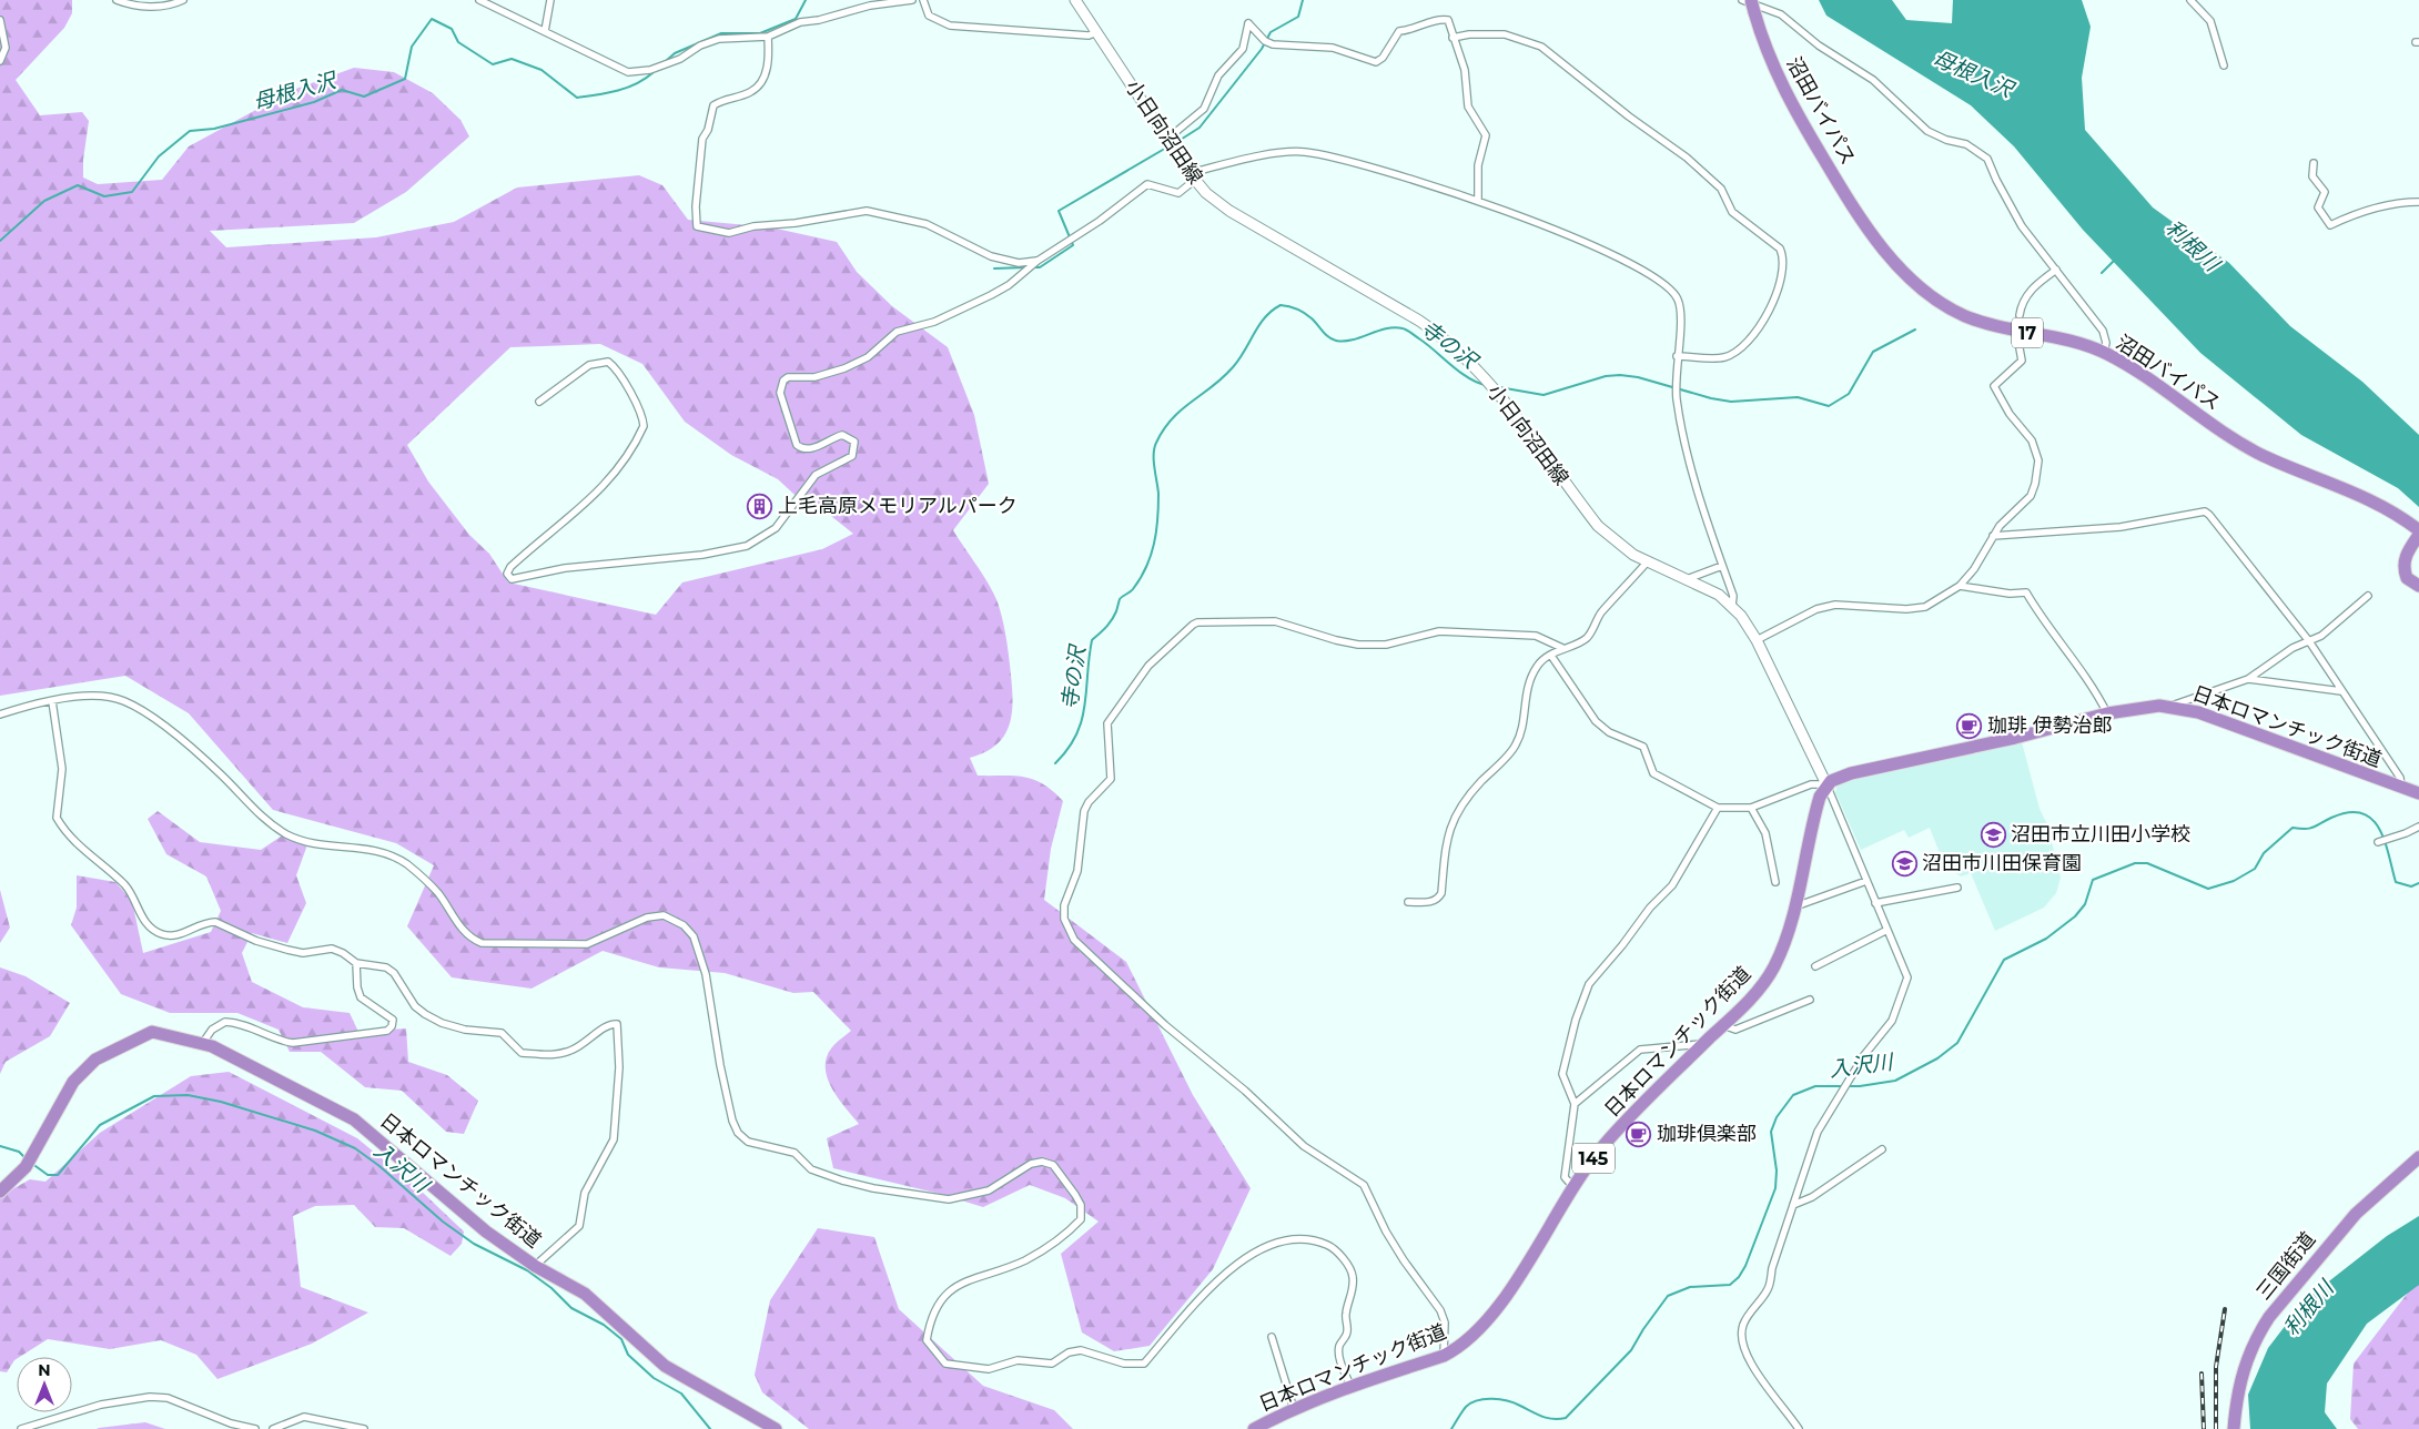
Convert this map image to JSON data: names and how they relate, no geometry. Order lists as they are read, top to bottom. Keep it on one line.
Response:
{"streets":{"highway":["沼田バイパス","17","日本ロマンチック街道","145","三国街道"],"main road":["小日向沼田線"]},"crossings":[["小日向沼田線","日本ロマンチック街道"]],"water":["母根入沢","利根川","寺の沢","入沢川"],"places":{"building":["上毛高原メモリアルパーク"],"cafe":["珈琲 伊勢治郎","珈琲倶楽部"],"school or university":["沼田市立川田小学校","沼田市川田保育園"]},"north":"top"}
